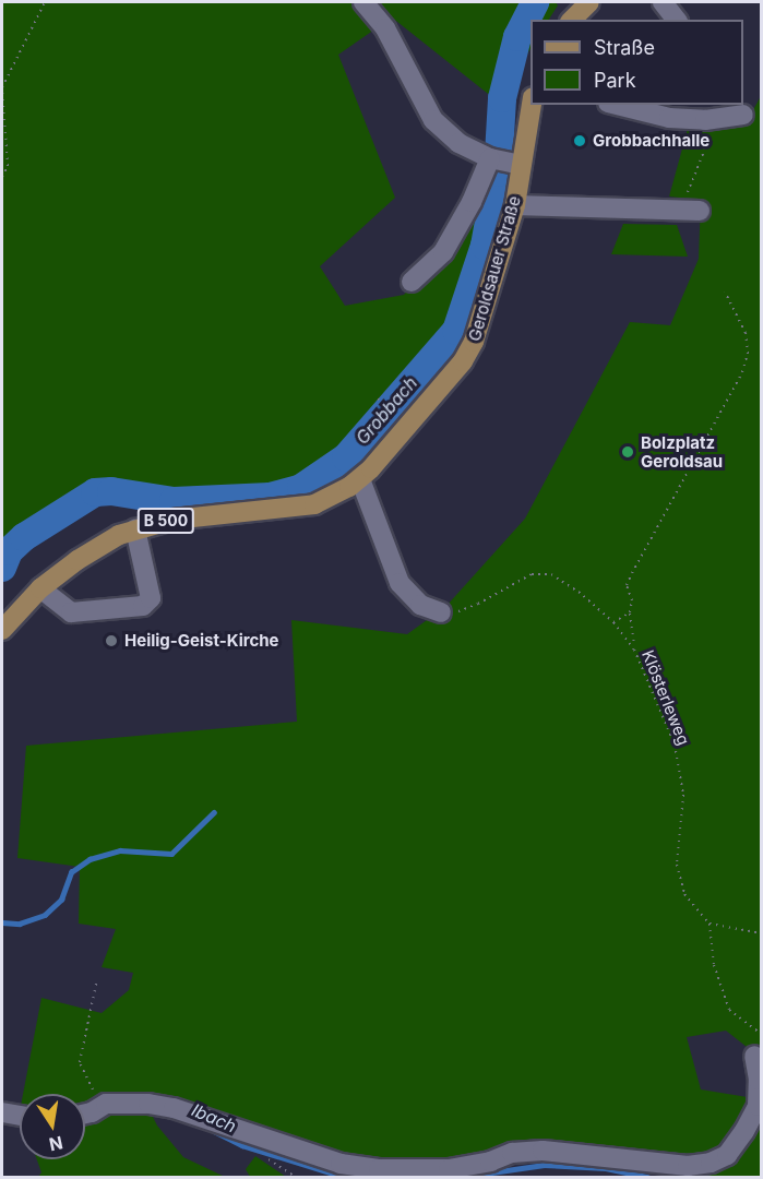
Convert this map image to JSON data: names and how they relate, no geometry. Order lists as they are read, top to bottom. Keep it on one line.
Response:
{"streets":{"main road":["Geroldsauer Straße","B 500"],"path":["Klösterleweg"]},"water":["Grobbach","Ibach"],"places":["Grobbachhalle","Bolzplatz Geroldsau","Heilig-Geist-Kirche"],"legend":["Straße","Park"],"north":"bottom"}
